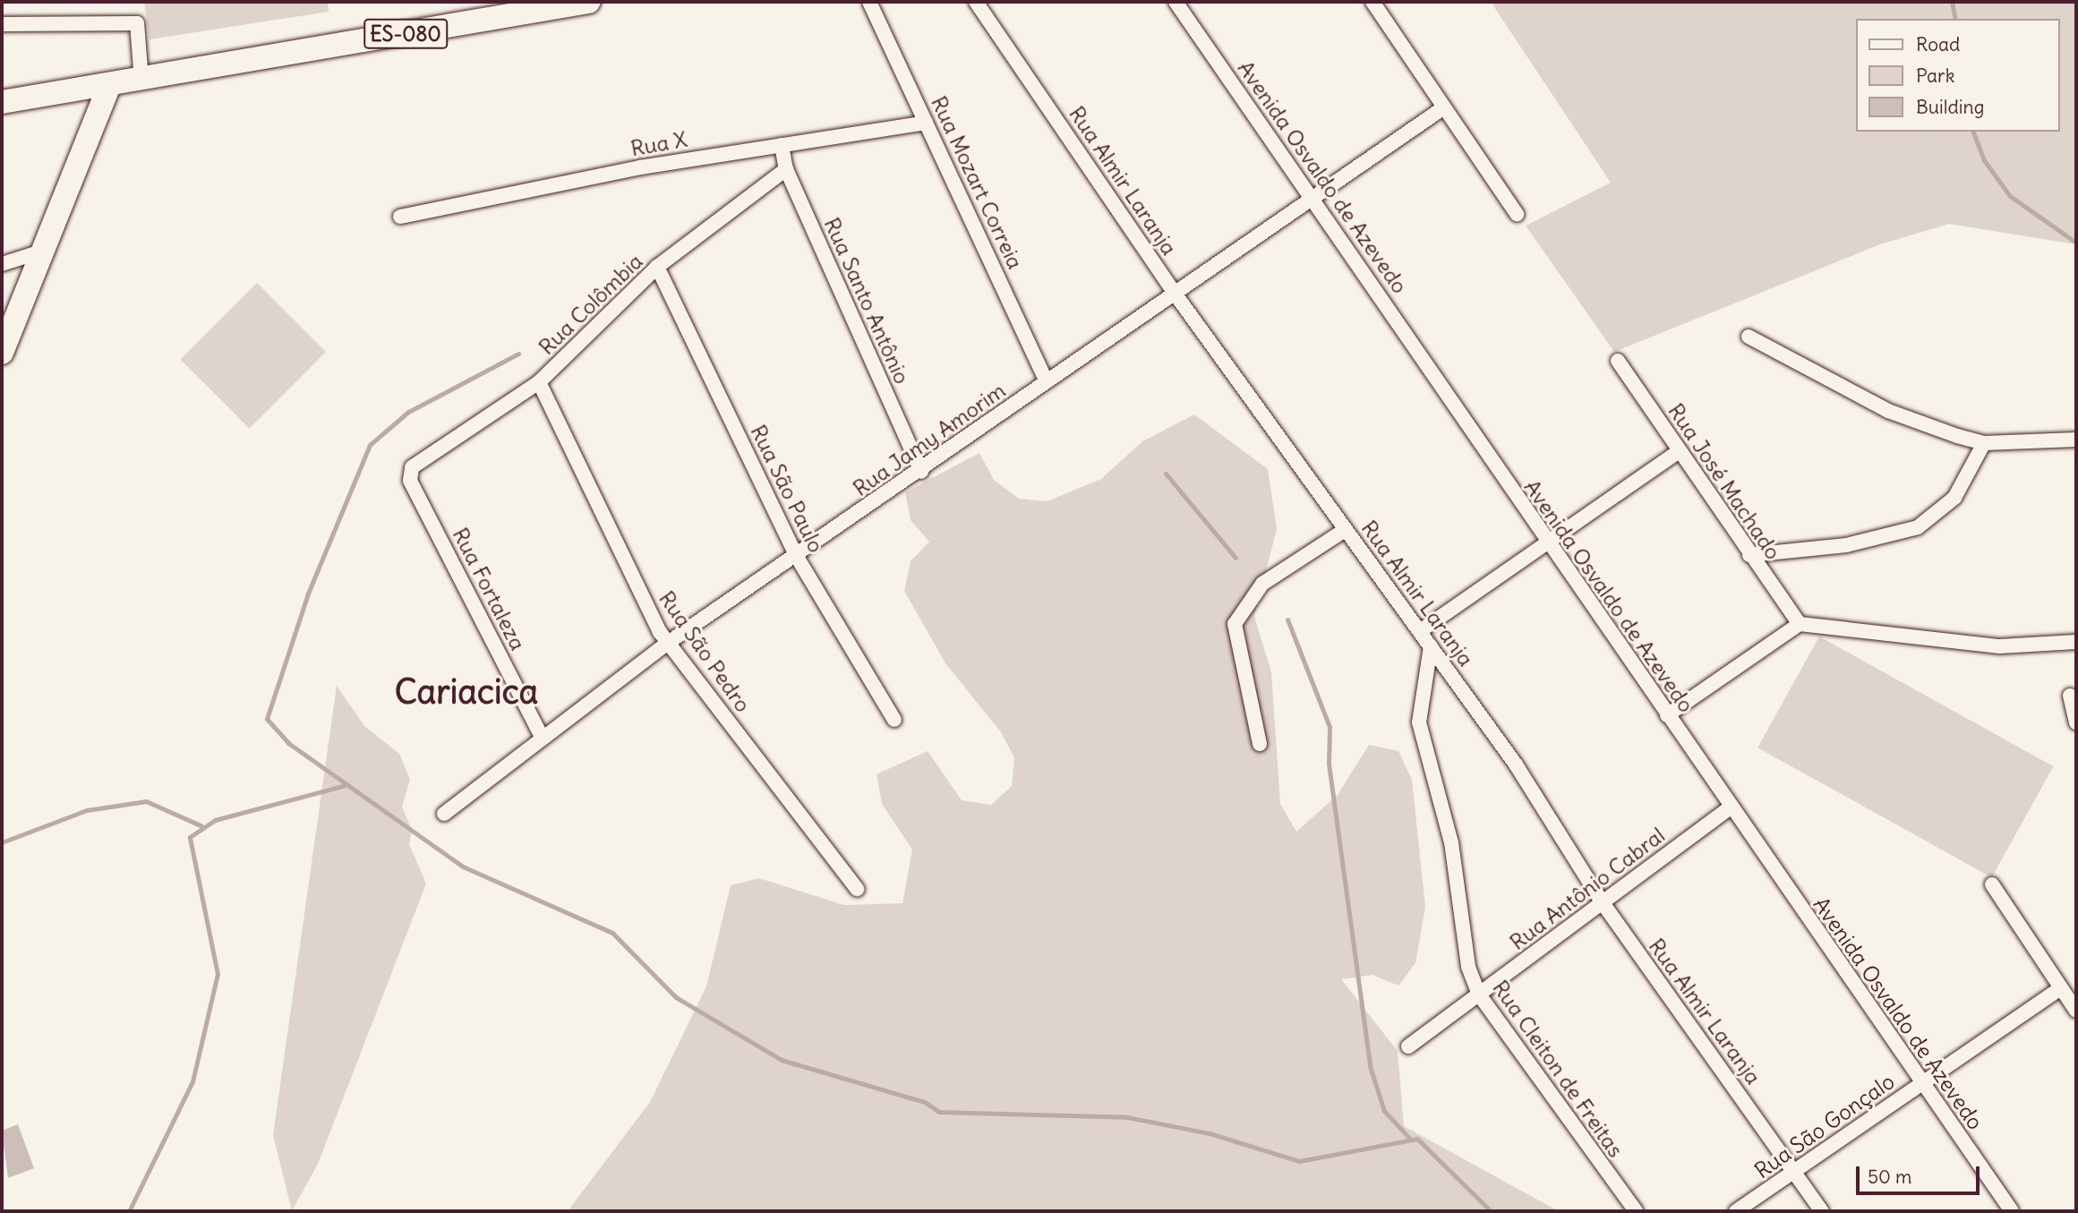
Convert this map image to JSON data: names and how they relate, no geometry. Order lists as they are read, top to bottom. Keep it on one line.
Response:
{"streets":{"main road":["ES-080"],"street":["Rua X","Avenida Osvaldo de Azevedo","Rua Almir Laranja","Rua Mozart Correia","Rua Santo Antônio","Rua Colômbia","Rua Jamy Amorim","Rua José Machado","Rua São Paulo","Rua Fortaleza","Rua São Pedro","Rua Antônio Cabral","Rua Cleiton de Freitas","Rua São Gonçalo"]},"crossings":[["Rua X","Rua Mozart Correia"],["Rua X","Rua Santo Antônio"],["Avenida Osvaldo de Azevedo","Rua Jamy Amorim"],["Avenida Osvaldo de Azevedo","Rua Antônio Cabral"],["Avenida Osvaldo de Azevedo","Rua São Gonçalo"],["Rua Almir Laranja","Rua Jamy Amorim"],["Rua Almir Laranja","Rua Antônio Cabral"],["Rua Almir Laranja","Rua Cleiton de Freitas"],["Rua Almir Laranja","Rua São Gonçalo"],["Rua Mozart Correia","Rua Jamy Amorim"],["Rua Santo Antônio","Rua Colômbia"],["Rua Santo Antônio","Rua Jamy Amorim"],["Rua Colômbia","Rua São Paulo"],["Rua Colômbia","Rua Fortaleza"],["Rua Colômbia","Rua São Pedro"],["Rua Jamy Amorim","Rua São Paulo"],["Rua Jamy Amorim","Rua Fortaleza"],["Rua Jamy Amorim","Rua São Pedro"],["Rua Antônio Cabral","Rua Cleiton de Freitas"]],"districts":["Cariacica"],"legend":["Road","Park","Building"],"scale_bar":"50 m"}
